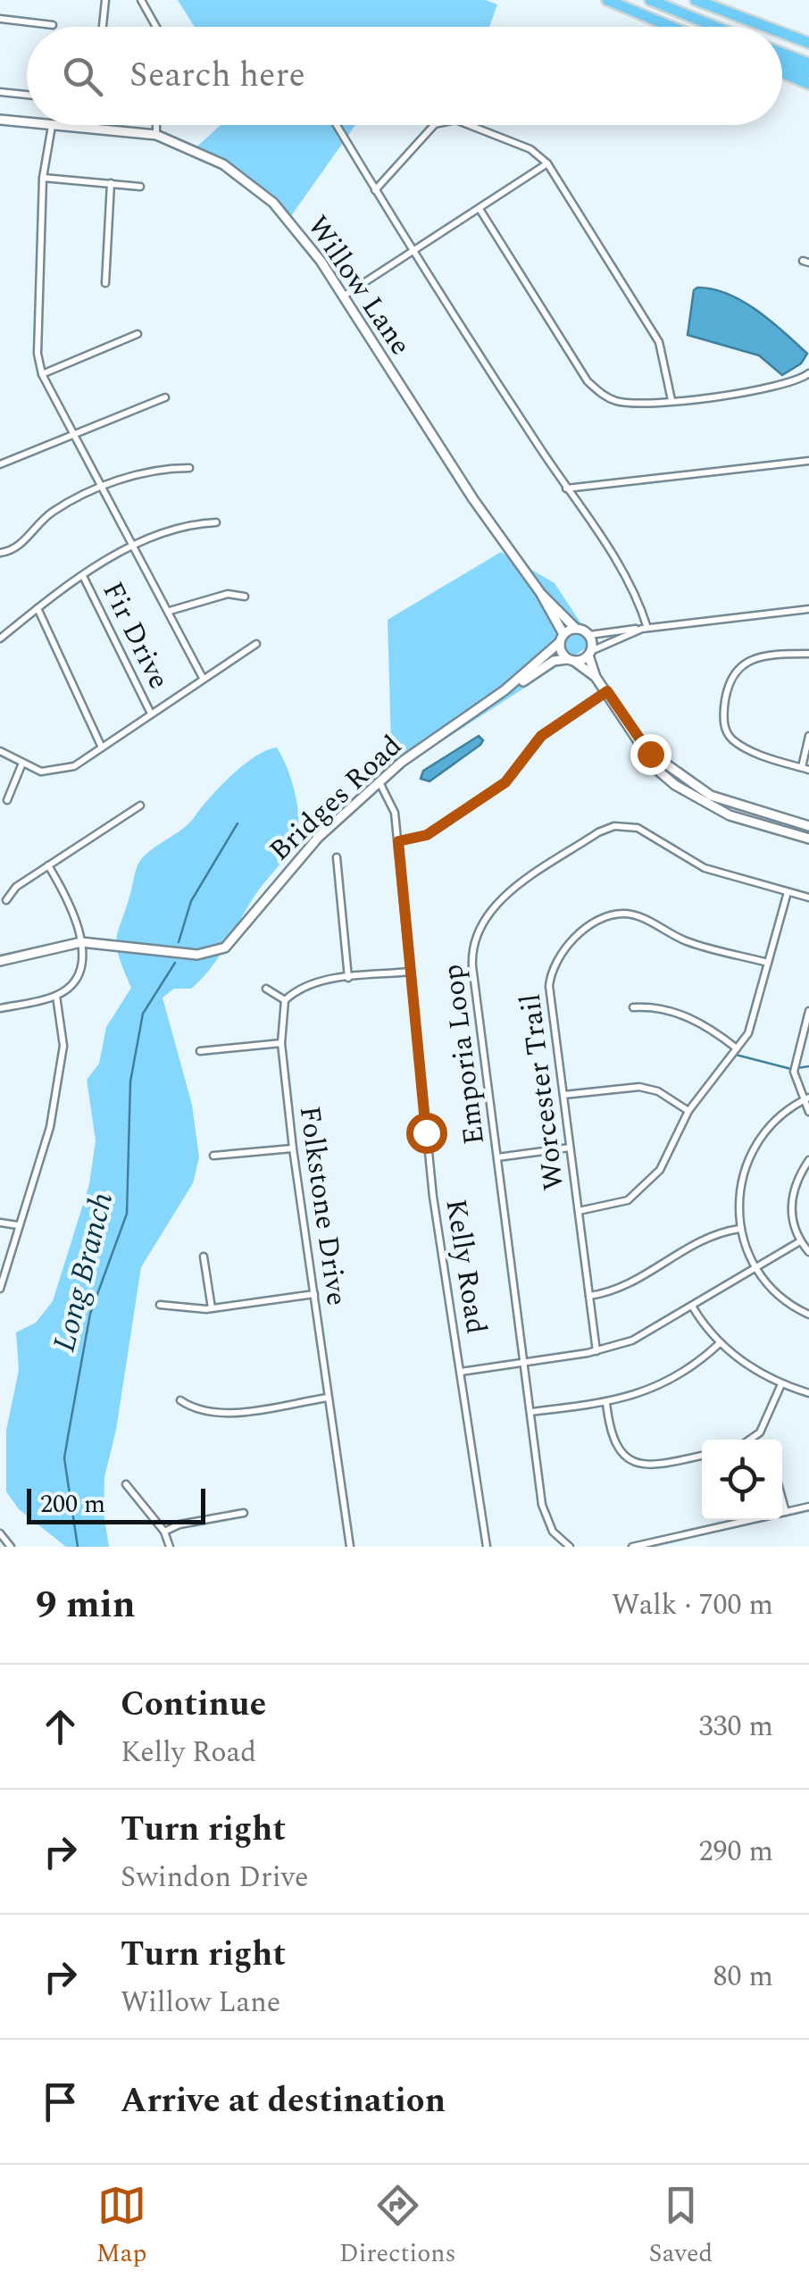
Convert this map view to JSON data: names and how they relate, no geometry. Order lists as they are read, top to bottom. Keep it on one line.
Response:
{"streets":{"street":["Willow Lane","Fir Drive","Bridges Road","Emporia Loop","Worcester Trail","Folkstone Drive","Kelly Road"]},"crossings":[["Willow Lane","Bridges Road"],["Bridges Road","Kelly Road"]],"water":["Long Branch"],"scale_bar":"200 m","page":{"search":"Search here","scale":"200 m","heading":["9 min","Walk · 700 m"],"list":[["Continue","Kelly Road","330 m"],["Turn right","Swindon Drive","290 m"],["Turn right","Willow Lane","80 m"],"Arrive at destination"],"nav":["Map","Directions","Saved"]}}
